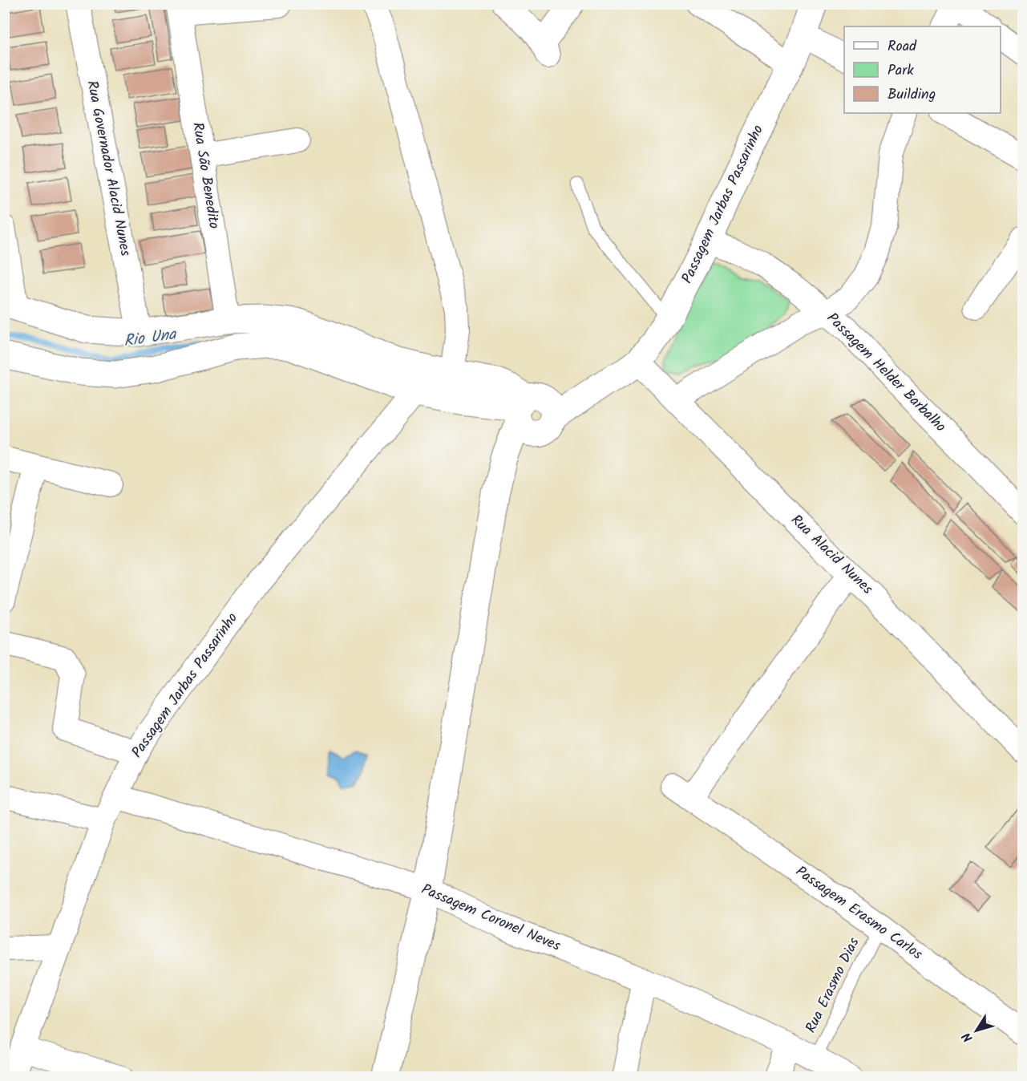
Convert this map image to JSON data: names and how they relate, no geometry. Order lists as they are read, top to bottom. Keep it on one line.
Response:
{"streets":{"main road":["Passagem Jarbas Passarinho"],"street":["Rua Governador Alacid Nunes","Rua São Benedito","Passagem Helder Barbalho","Rua Alacid Nunes","Passagem Erasmo Carlos","Passagem Coronel Neves"],"lane":["Rua Erasmo Dias"]},"crossings":[["Passagem Jarbas Passarinho","Passagem Helder Barbalho"],["Passagem Jarbas Passarinho","Rua Alacid Nunes"],["Passagem Jarbas Passarinho","Passagem Coronel Neves"],["Rua Alacid Nunes","Passagem Erasmo Carlos"],["Passagem Erasmo Carlos","Rua Erasmo Dias"],["Passagem Coronel Neves","Rua Erasmo Dias"]],"water":["Rio Una"],"legend":["Road","Park","Building"],"north":"bottom left"}
